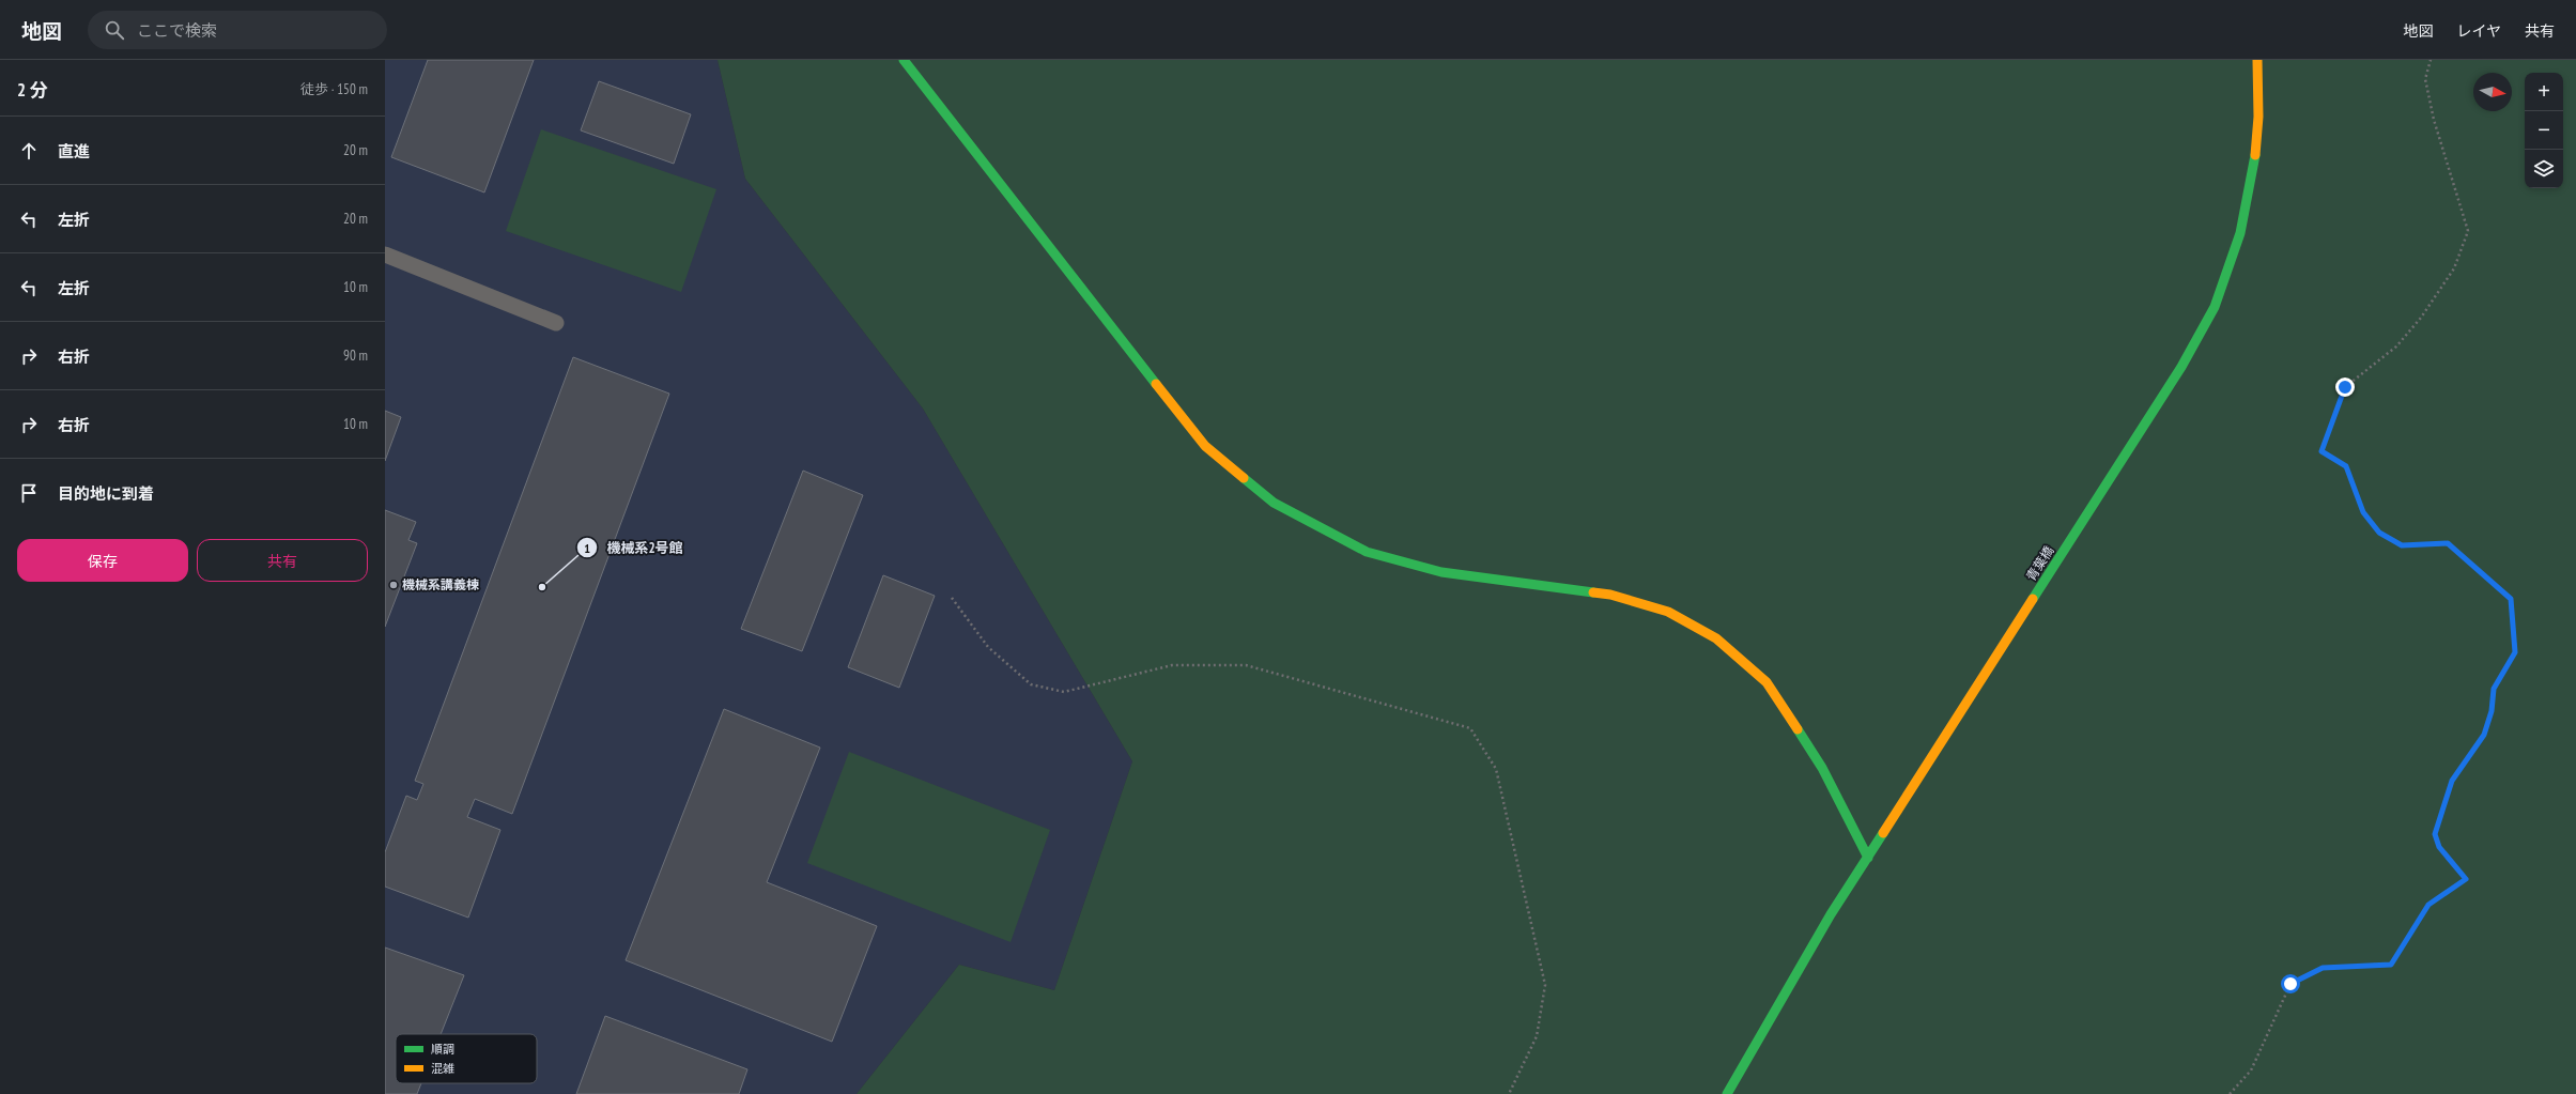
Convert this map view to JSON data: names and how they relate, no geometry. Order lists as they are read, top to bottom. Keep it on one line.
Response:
{"streets":{"street":["青葉橋"]},"places":["機械系講義棟","機械系2号館"],"legend":["順調","混雑"],"north":"right","page":{"header":"地図","search":"ここで検索","nav":["地図","レイヤ","共有"],"heading":["2 分","徒歩 · 150 m"],"map_buttons":["+","−"],"list":[["直進","20 m"],["左折","20 m"],["左折","10 m"],["右折","90 m"],["右折","10 m"],"目的地に到着"],"buttons":["保存","共有"]}}
